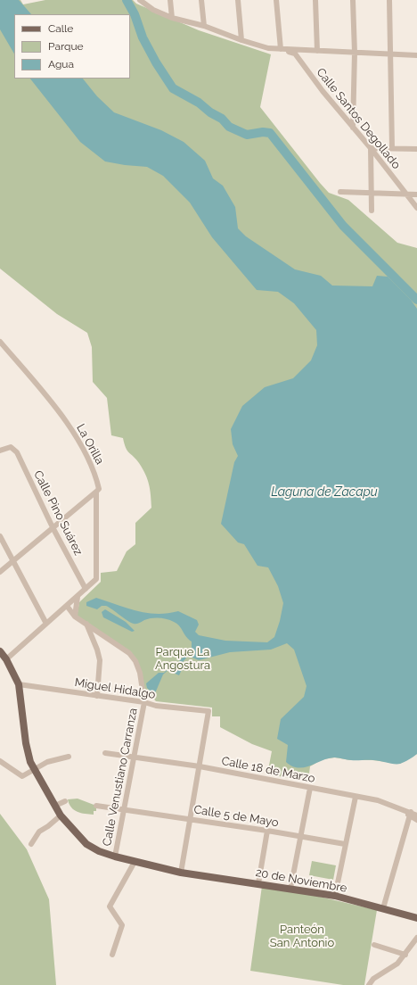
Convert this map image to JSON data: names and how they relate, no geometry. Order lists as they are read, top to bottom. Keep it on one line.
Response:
{"streets":{"main road":["20 de Noviembre"],"street":["Calle Santos Degollado","La Orilla","Calle Pino Suárez","Miguel Hidalgo","Calle 18 de Marzo","Calle Venustiano Carranza","Calle 5 de Mayo"]},"crossings":[["La Orilla","Calle Pino Suárez"],["Miguel Hidalgo","Calle 18 de Marzo"],["Miguel Hidalgo","Calle Venustiano Carranza"],["Miguel Hidalgo","20 de Noviembre"],["Calle 18 de Marzo","Calle Venustiano Carranza"],["Calle Venustiano Carranza","Calle 5 de Mayo"],["Calle Venustiano Carranza","20 de Noviembre"]],"water":["Laguna de Zacapu"],"parks":["Parque La Angostura","Panteón San Antonio"],"legend":["Calle","Parque","Agua"]}
